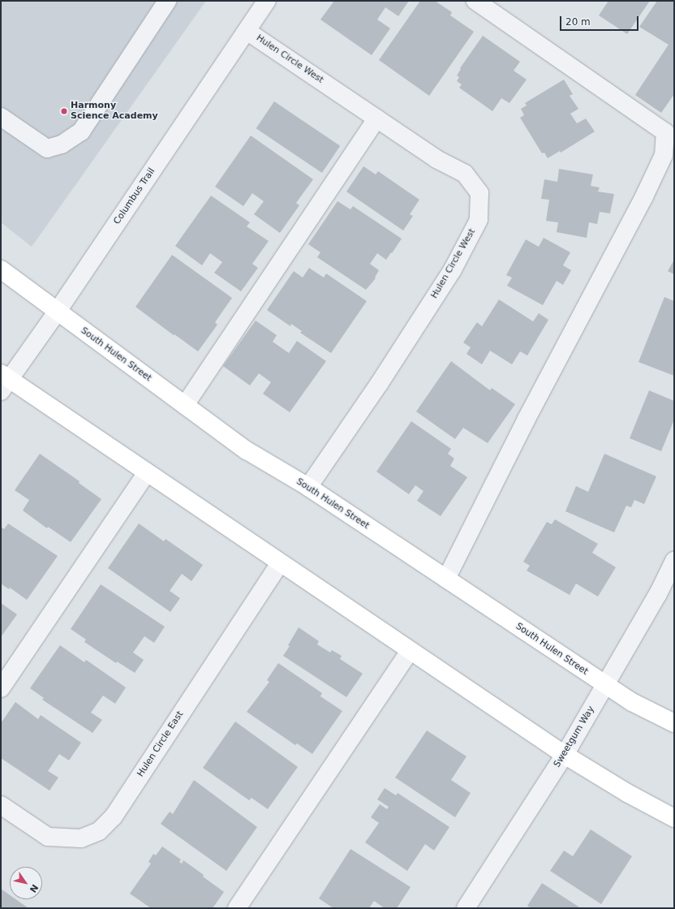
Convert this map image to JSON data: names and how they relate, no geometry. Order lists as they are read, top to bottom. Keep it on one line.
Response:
{"streets":{"main road":["South Hulen Street"],"street":["Hulen Circle West","Columbus Trail","Sweetgum Way","Hulen Circle East"]},"crossings":[["Hulen Circle West","Columbus Trail"],["Hulen Circle West","South Hulen Street"],["Columbus Trail","South Hulen Street"],["South Hulen Street","Sweetgum Way"]],"places":["Harmony Science Academy"],"scale_bar":"20 m","north":"bottom right"}
